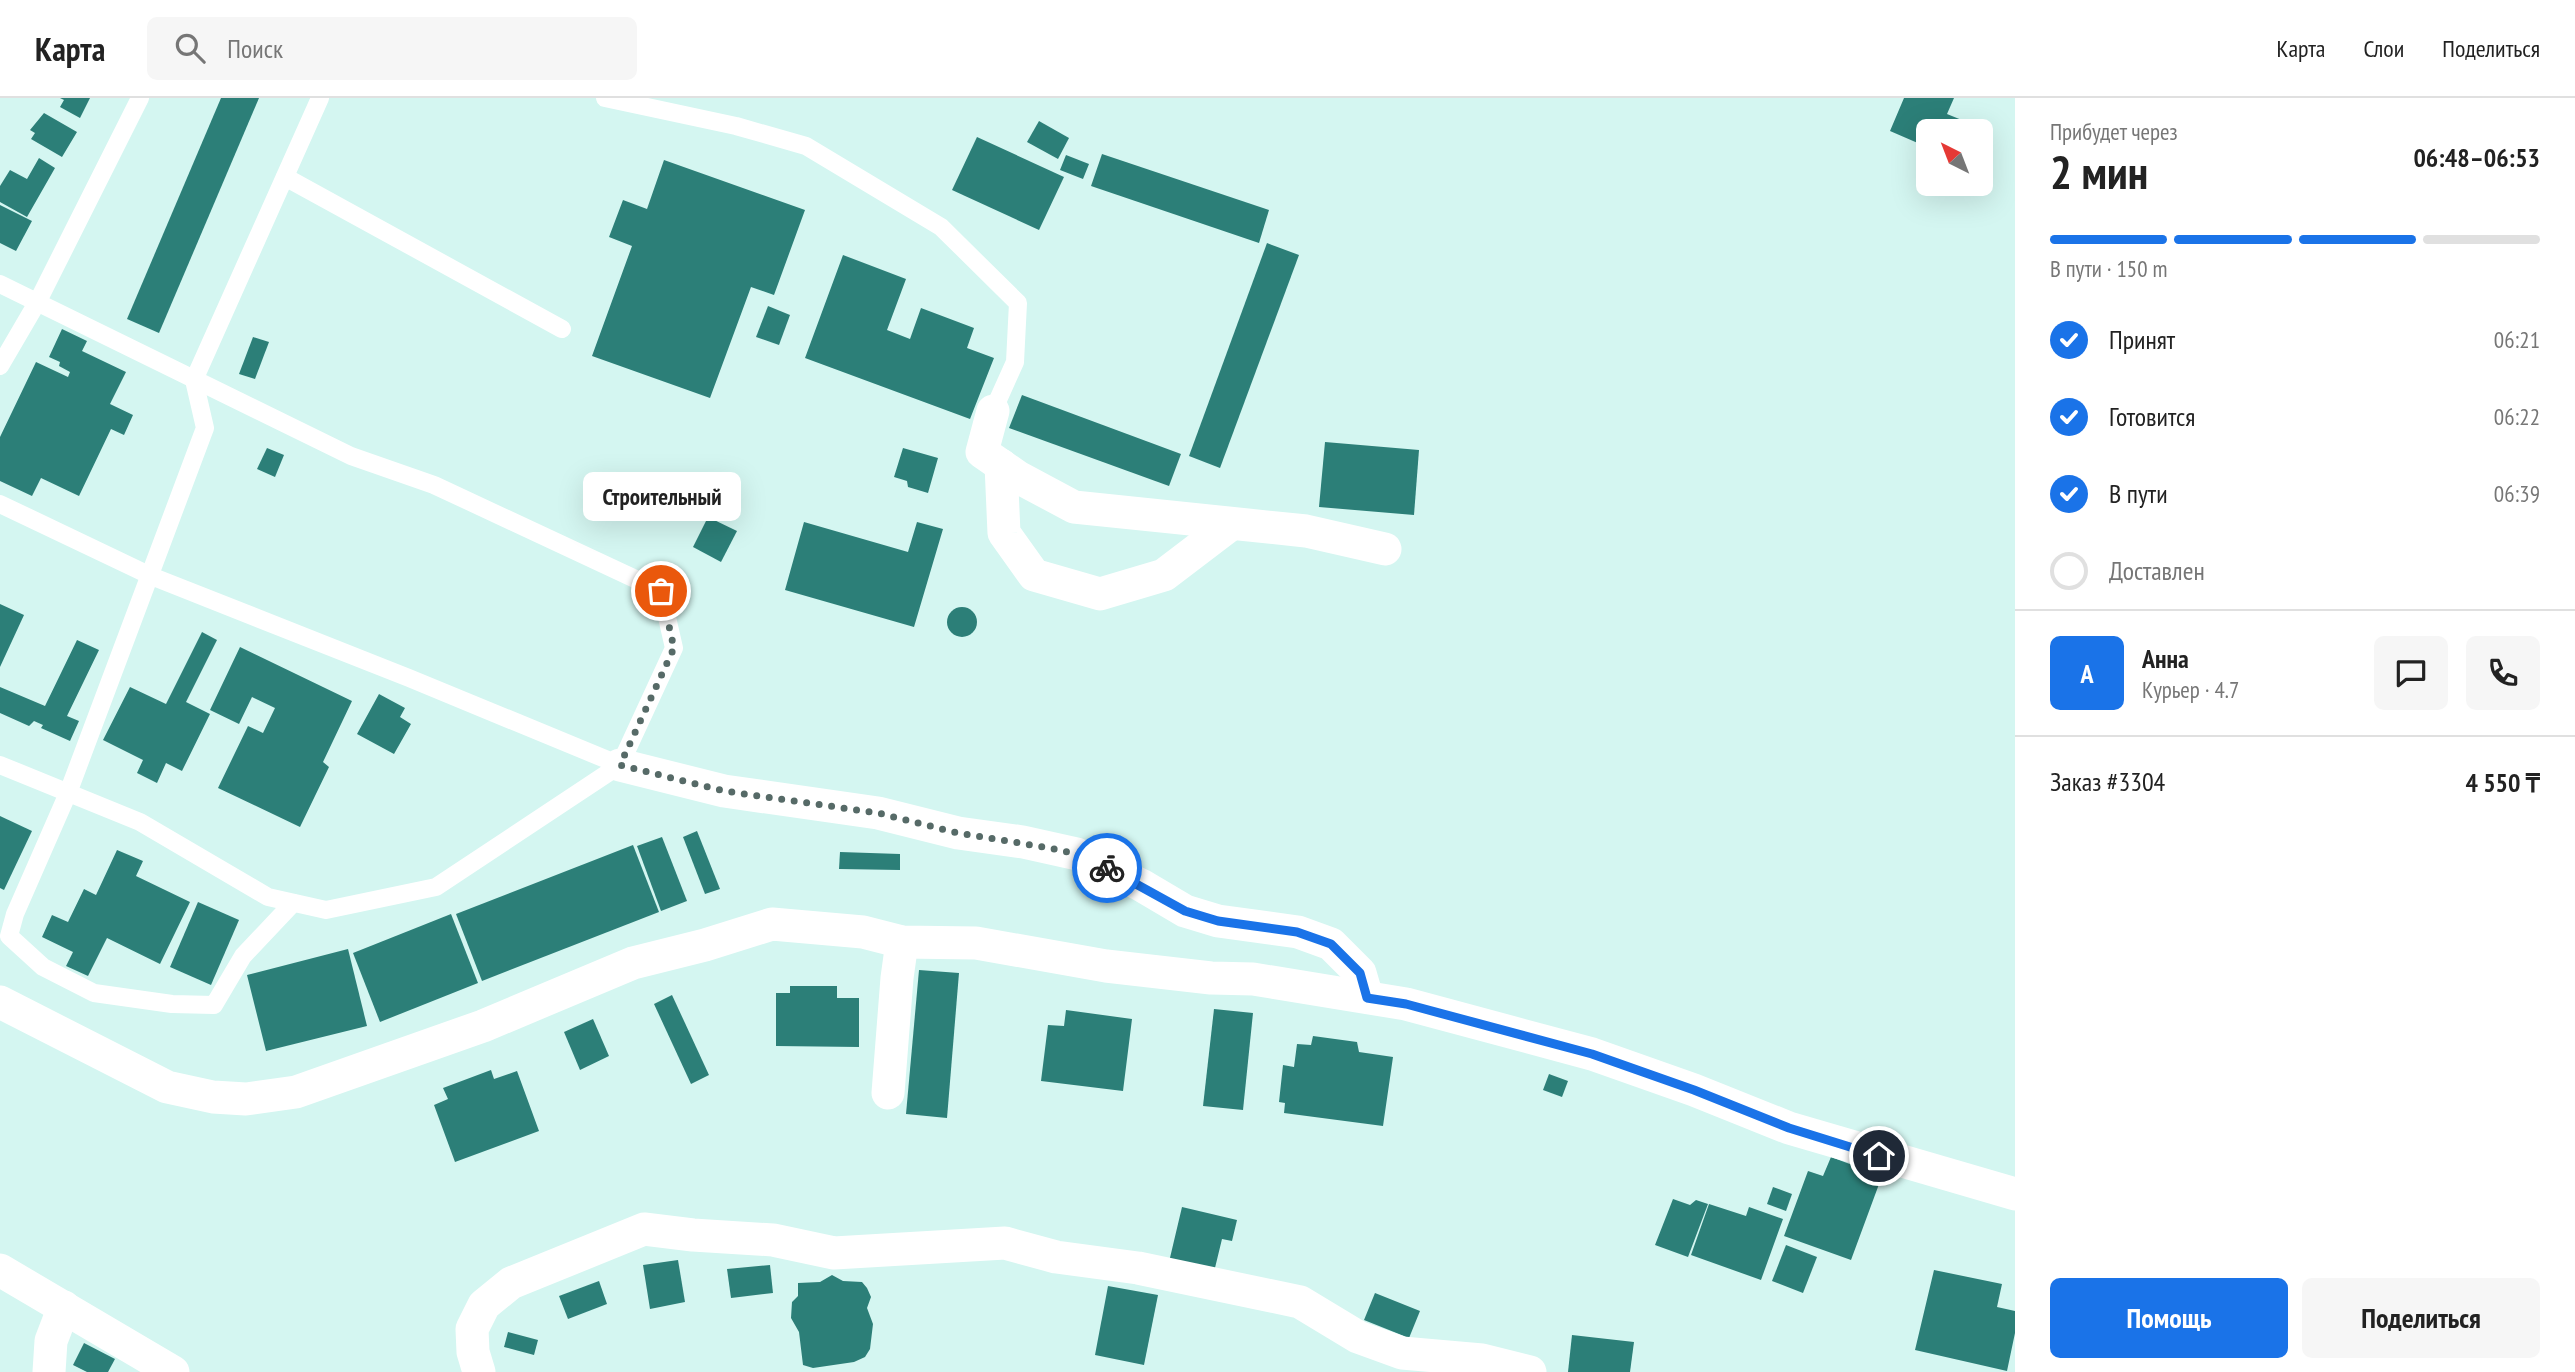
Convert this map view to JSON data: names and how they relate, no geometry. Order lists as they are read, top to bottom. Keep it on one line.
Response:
{"places":["Строительный"],"north":"top left","page":{"header":"Карта","search":"Поиск","nav":["Карта","Слои","Поделиться"],"heading":["2 мин","Прибудет через","06:48–06:53"],"panel":["Анна","Курьер · 4.7","Заказ #3304","4 550 ₸"],"bar":"В пути · 150 m","list":[["Принят","06:21"],["Готовится","06:22"],["В пути","06:39"],"Доставлен"],"bubble":"Строительный","round":"А","buttons":["Помощь","Поделиться"]}}
